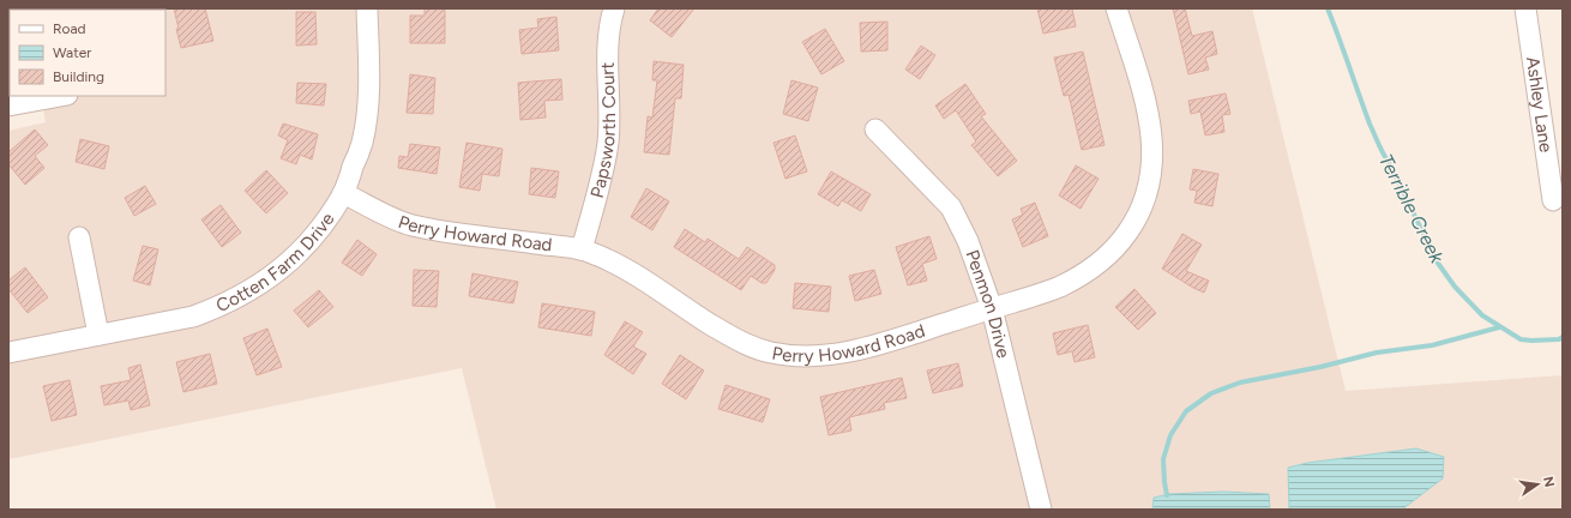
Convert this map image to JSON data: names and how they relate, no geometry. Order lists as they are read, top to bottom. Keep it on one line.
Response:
{"streets":{"street":["Ashley Lane","Papsworth Court","Perry Howard Road","Cotten Farm Drive","Penmon Drive"]},"crossings":[["Papsworth Court","Perry Howard Road"],["Perry Howard Road","Cotten Farm Drive"],["Perry Howard Road","Penmon Drive"]],"water":["Terrible Creek"],"legend":["Road","Water","Building"],"north":"right"}
